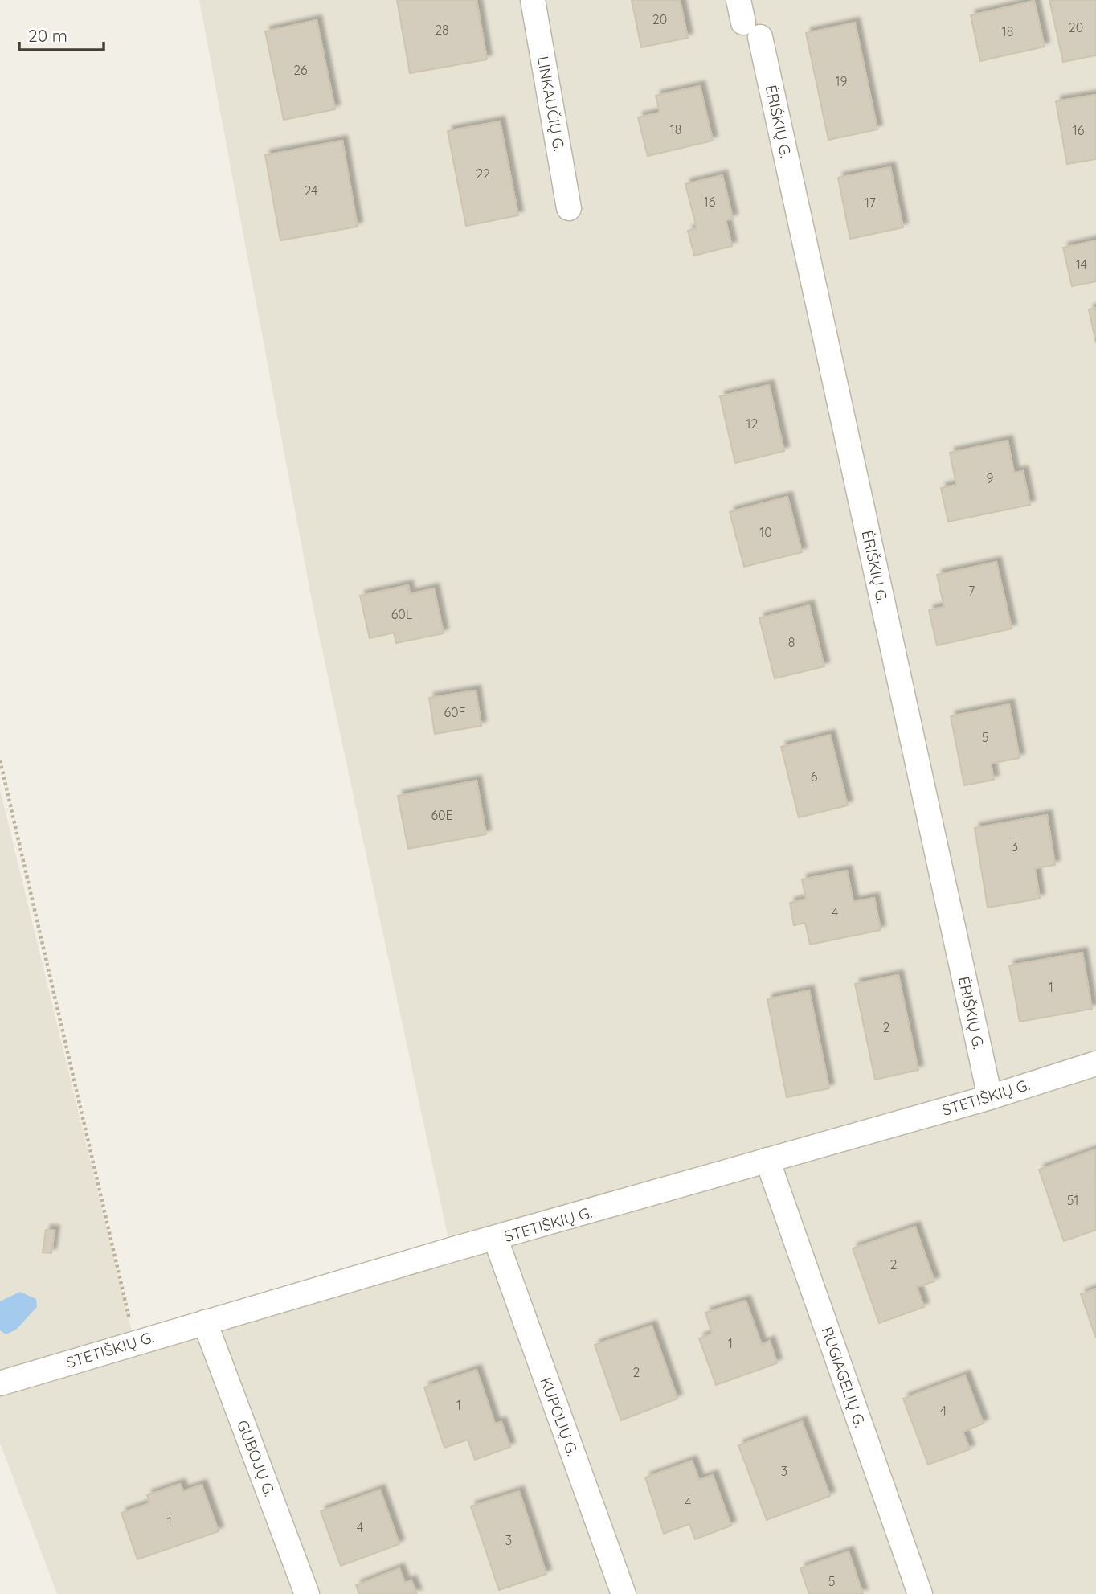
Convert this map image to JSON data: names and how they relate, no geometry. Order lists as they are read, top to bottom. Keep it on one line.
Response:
{"streets":{"street":["LINKAUČIŲ G.","ĖRIŠKIŲ G.","STETIŠKIŲ G.","RUGIAGĖLIŲ G.","KUPOLIŲ G.","GUBOJŲ G."]},"crossings":[["ĖRIŠKIŲ G.","STETIŠKIŲ G."],["STETIŠKIŲ G.","RUGIAGĖLIŲ G."],["STETIŠKIŲ G.","KUPOLIŲ G."],["STETIŠKIŲ G.","GUBOJŲ G."]],"house_numbers":["20","20","28","18","26","19","18","16","22","24","16","17","14","12","9","10","7","60L","8","60F","5","6","60E","3","4","1","2","51","2","1","2","1","4","3","4","1","4","3","5"],"scale_bar":"20 m"}
